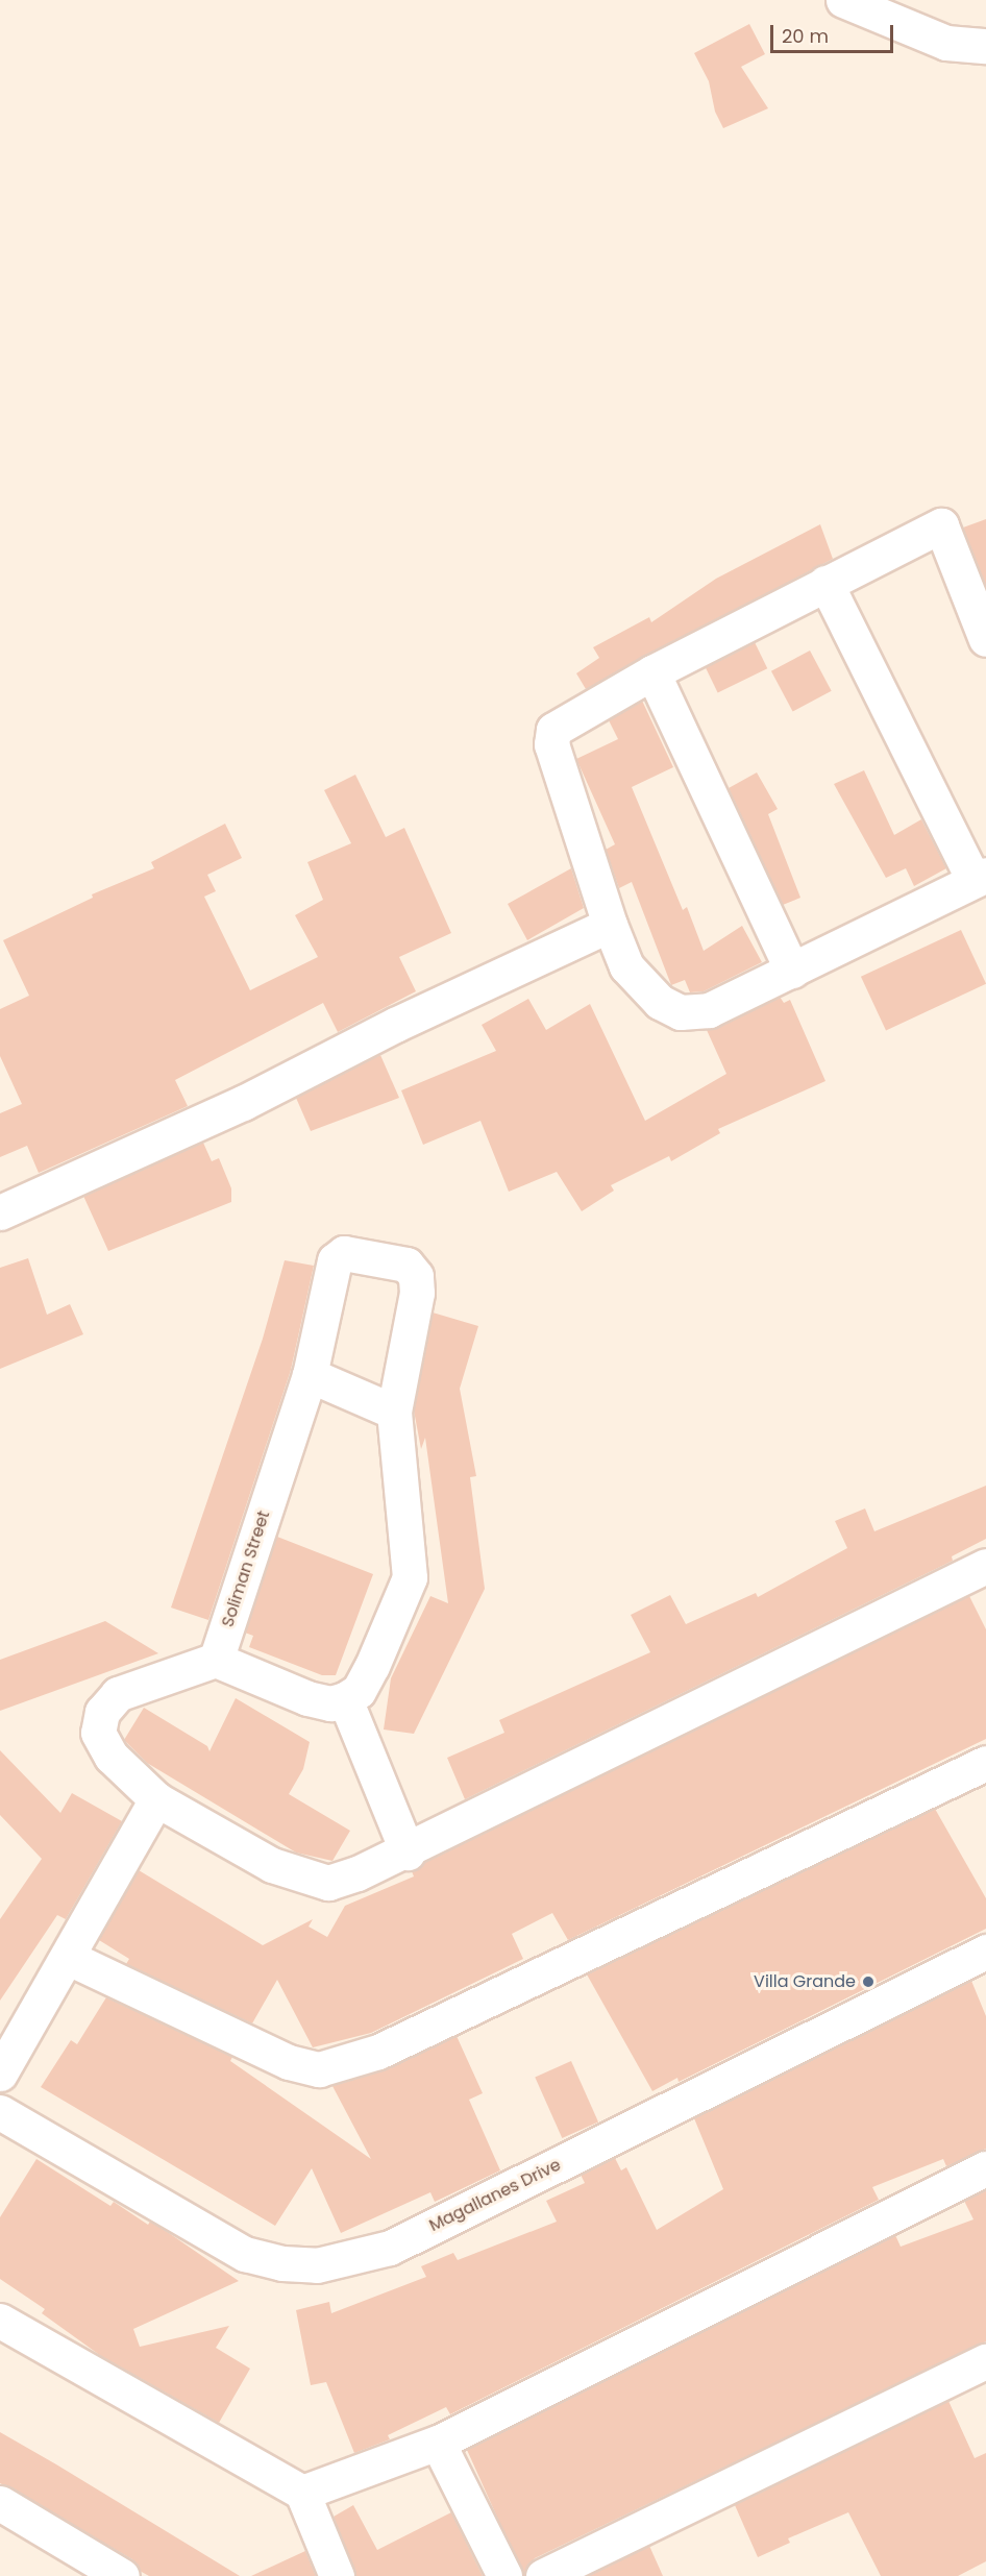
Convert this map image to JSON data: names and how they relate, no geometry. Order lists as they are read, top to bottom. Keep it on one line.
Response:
{"streets":{"street":["Soliman Street","Magallanes Drive"]},"places":["Villa Grande"],"scale_bar":"20 m"}
